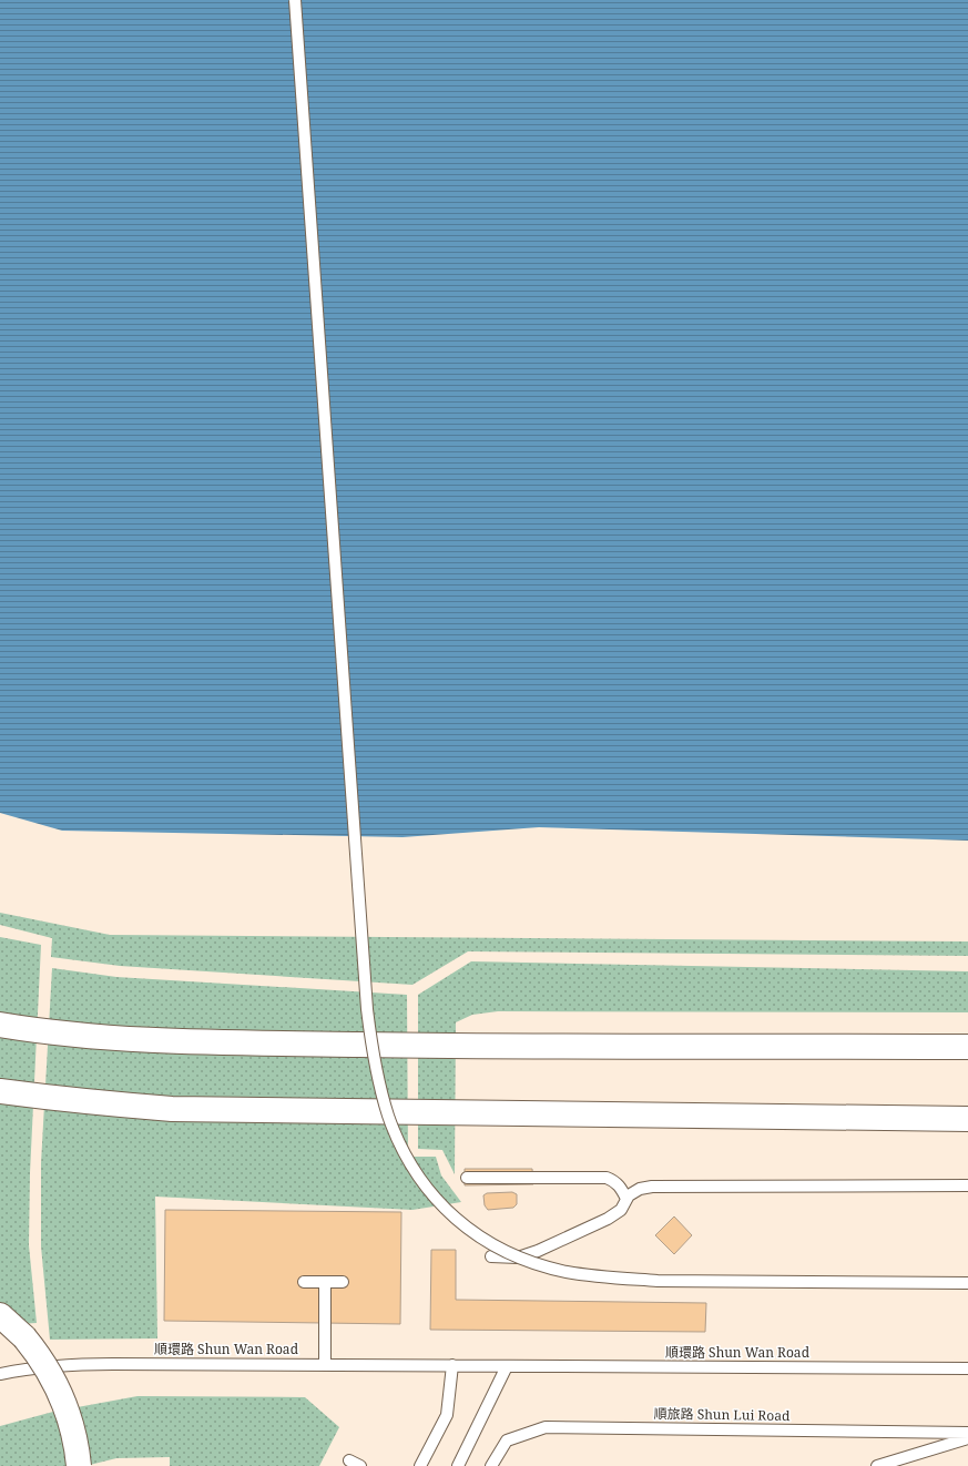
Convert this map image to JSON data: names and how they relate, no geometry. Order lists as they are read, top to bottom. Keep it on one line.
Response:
{"streets":{"lane":["順環路 Shun Wan Road","順旅路 Shun Lui Road"]}}
